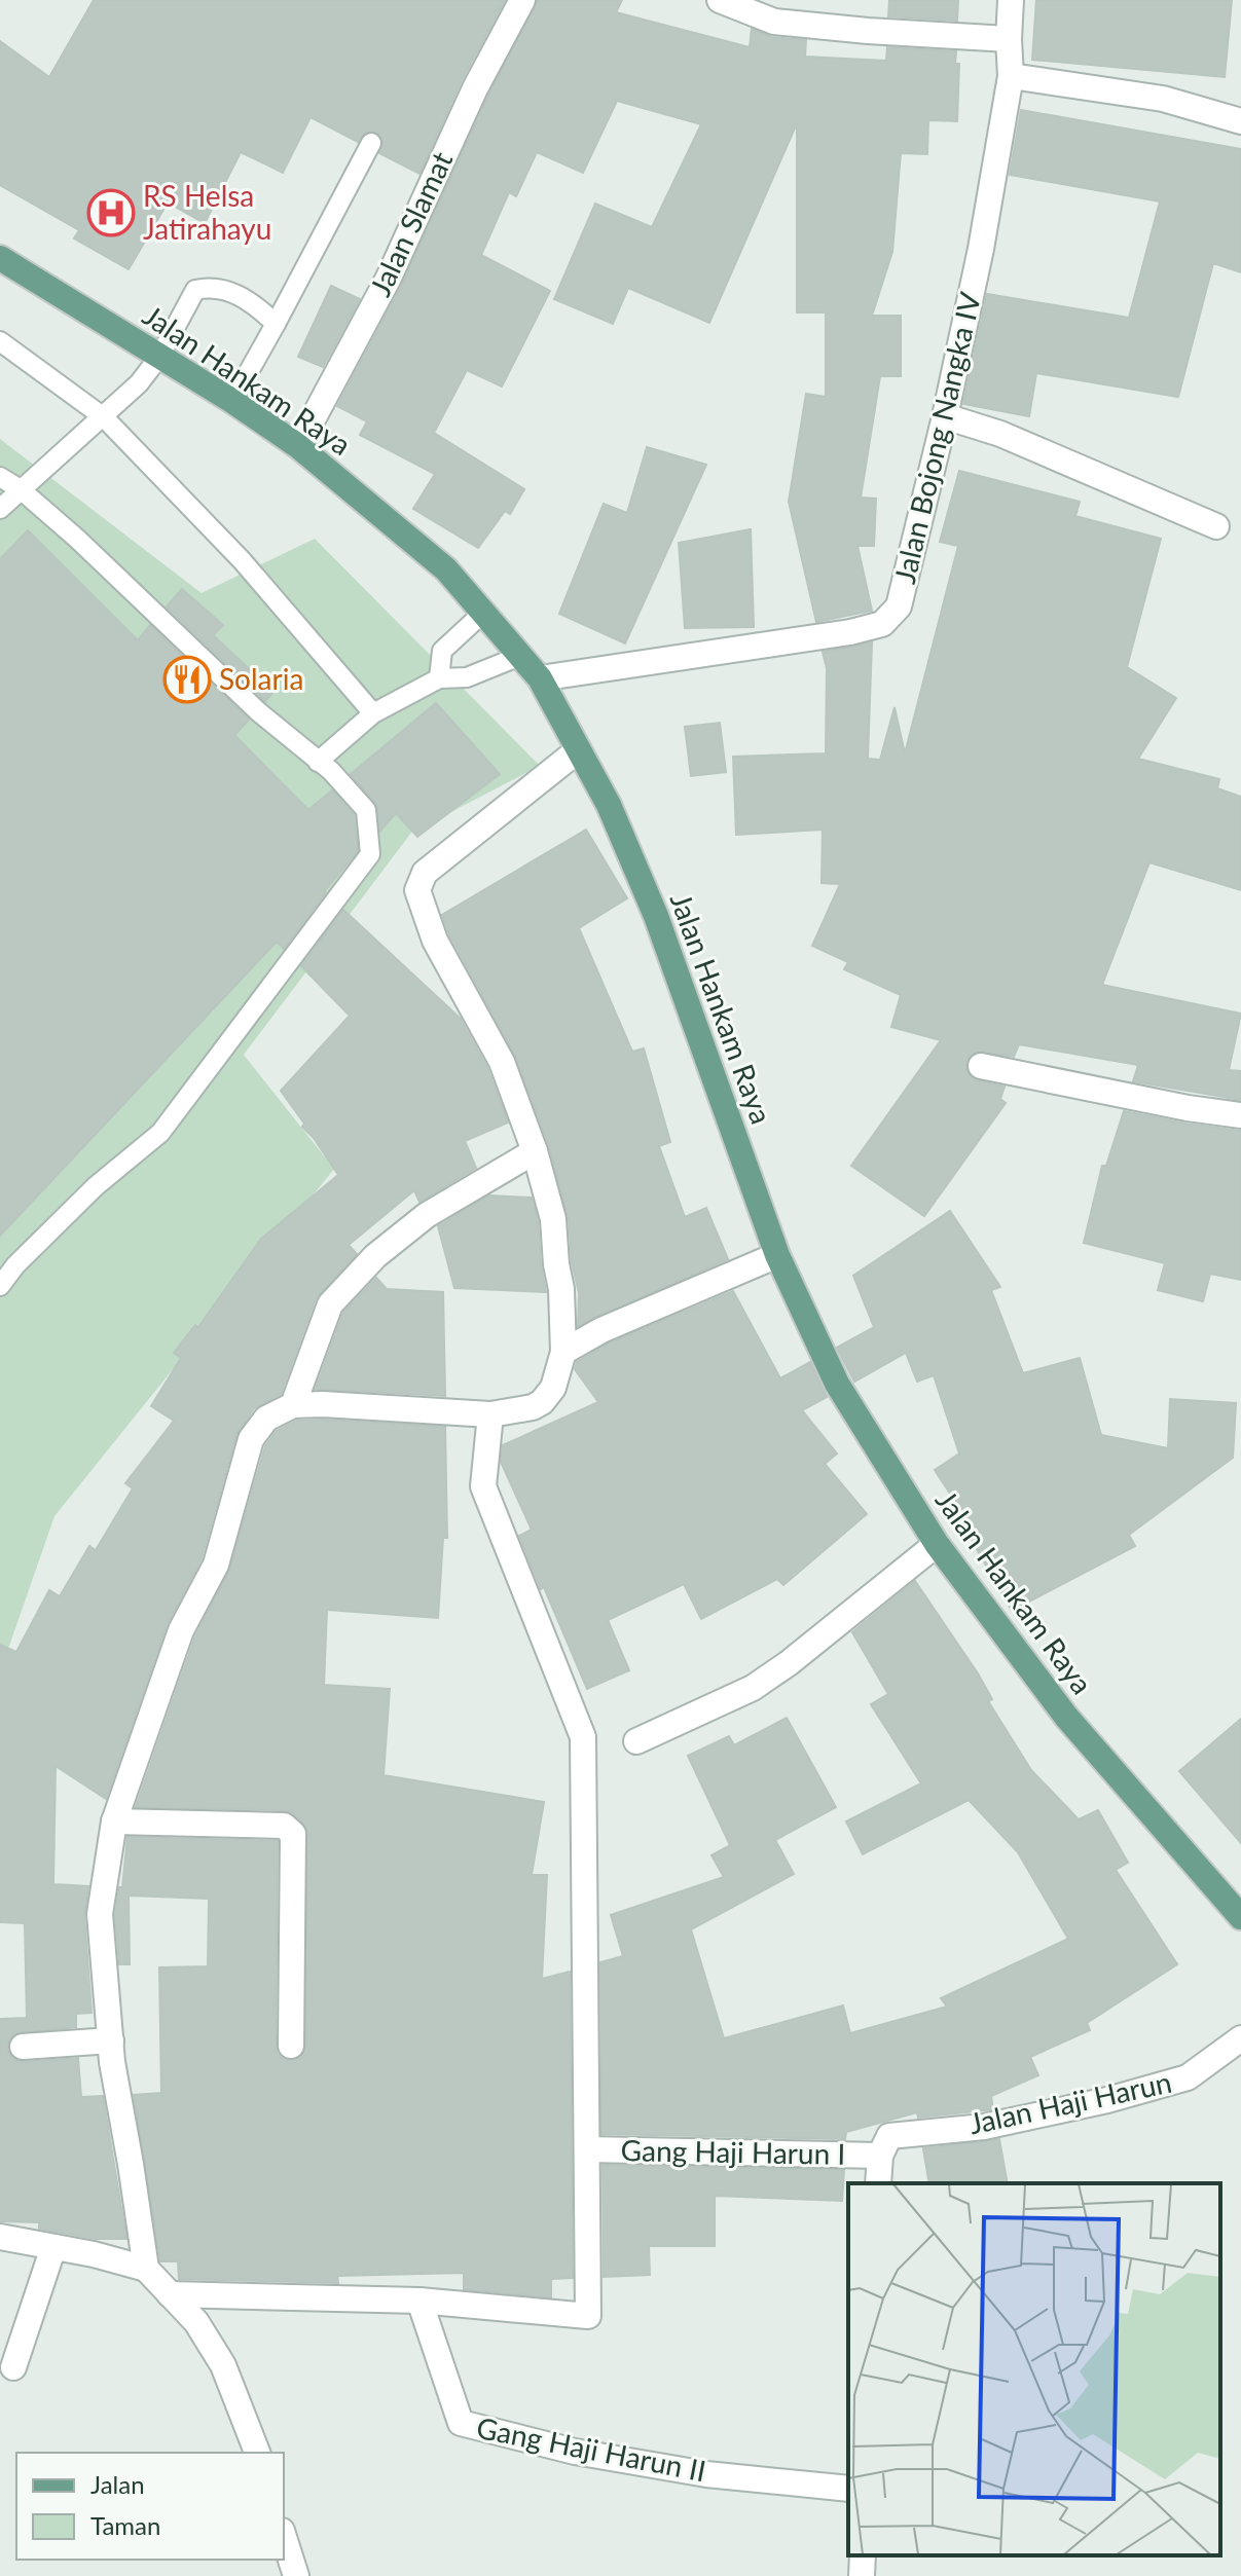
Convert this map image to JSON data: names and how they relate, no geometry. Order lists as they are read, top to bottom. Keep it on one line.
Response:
{"streets":{"main road":["Jalan Hankam Raya"],"street":["Jalan Slamat","Jalan Bojong Nangka IV","Jalan Haji Harun","Gang Haji Harun I","Gang Haji Harun II"]},"crossings":[["Jalan Slamat","Jalan Hankam Raya"],["Jalan Hankam Raya","Jalan Bojong Nangka IV"],["Jalan Haji Harun","Gang Haji Harun I"]],"places":{"hospital":["RS Helsa Jatirahayu"],"restaurant":["Solaria"]},"legend":["Jalan","Taman"]}
